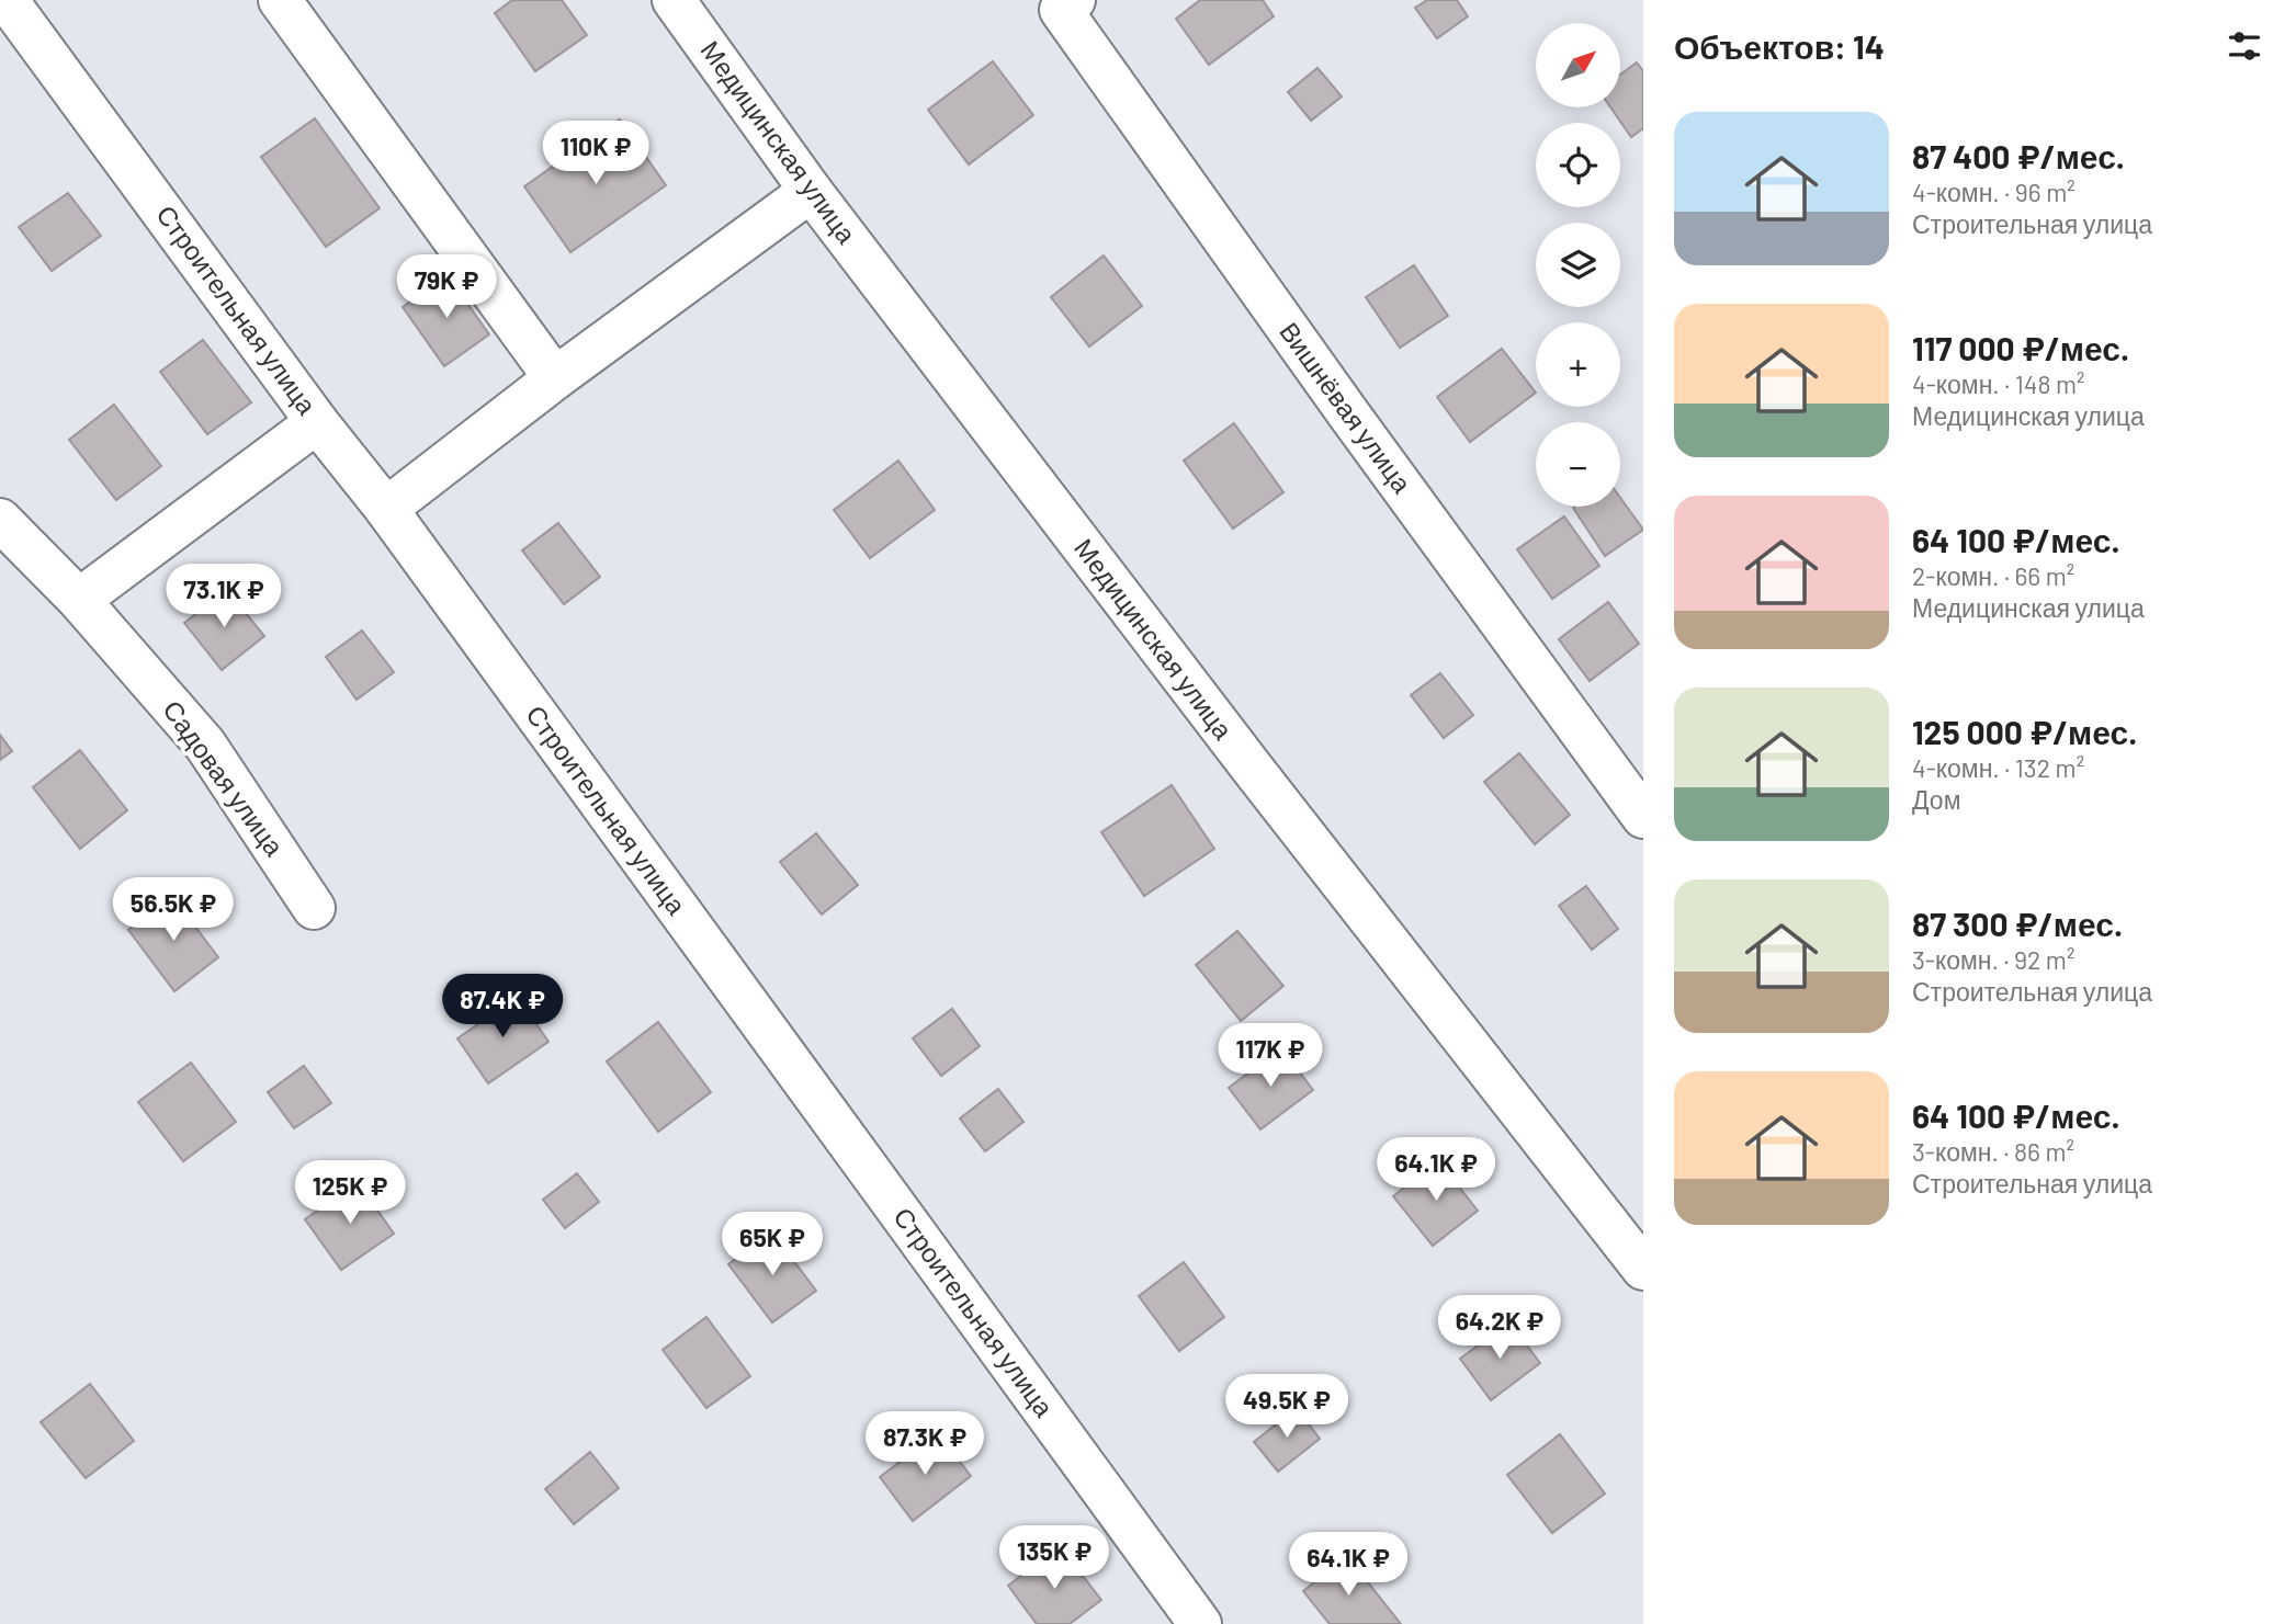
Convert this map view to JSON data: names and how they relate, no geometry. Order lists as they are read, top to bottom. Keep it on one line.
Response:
{"streets":{"street":["Медицинская улица","Строительная улица","Вишнёвая улица","Садовая улица"]},"north":"top right","page":{"heading":"Объектов: 14","map_buttons":["+","−"],"list":[{"name":"87 400 ₽/мес.","note":"4-комн. · 96 m² · Строительная улица"},{"name":"117 000 ₽/мес.","note":"4-комн. · 148 m² · Медицинская улица"},{"name":"64 100 ₽/мес.","note":"2-комн. · 66 m² · Медицинская улица"},{"name":"125 000 ₽/мес.","note":"4-комн. · 132 m² · Дом"},{"name":"87 300 ₽/мес.","note":"3-комн. · 92 m² · Строительная улица"},{"name":"64 100 ₽/мес.","note":"3-комн. · 86 m² · Строительная улица"}],"price":["110K ₽","79K ₽","73.1K ₽","56.5K ₽","87.4K ₽","117K ₽","64.1K ₽","125K ₽","65K ₽","64.2K ₽","49.5K ₽","87.3K ₽","135K ₽","64.1K ₽"]}}
